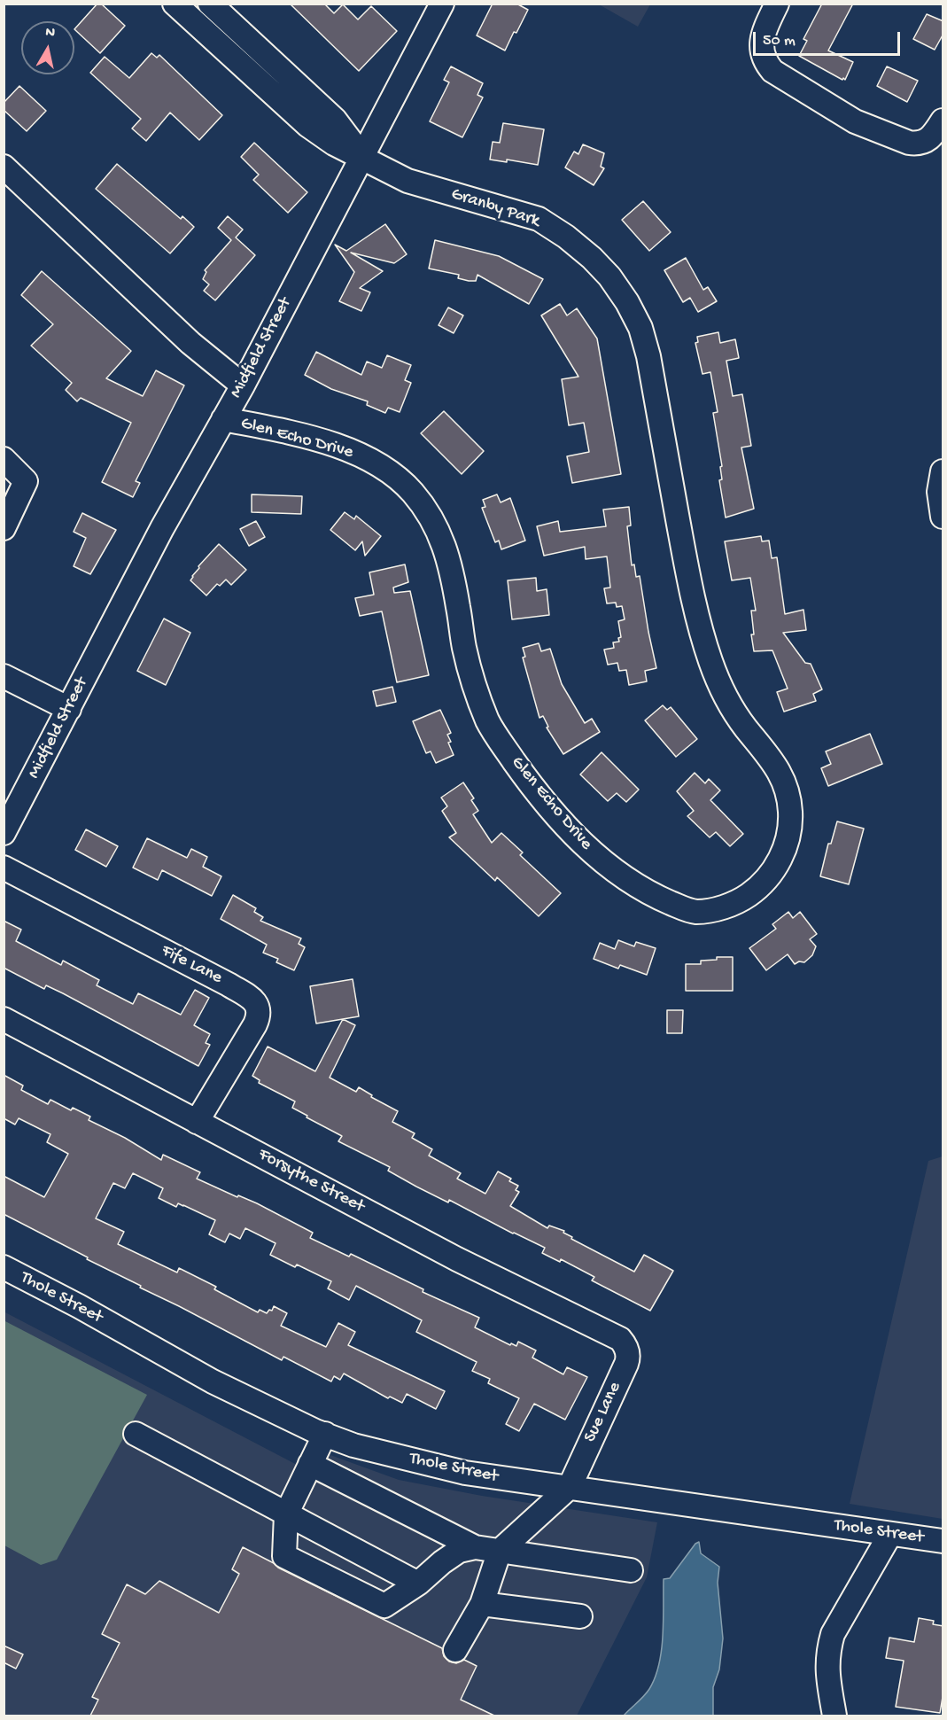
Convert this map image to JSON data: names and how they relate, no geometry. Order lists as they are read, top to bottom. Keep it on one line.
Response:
{"streets":{"street":["Granby Park","Midfield Street","Glen Echo Drive","Fife Lane","Forsythe Street","Thole Street","Sue Lane"]},"crossings":[["Granby Park","Midfield Street"],["Granby Park","Glen Echo Drive"],["Midfield Street","Glen Echo Drive"],["Fife Lane","Forsythe Street"],["Forsythe Street","Sue Lane"],["Thole Street","Sue Lane"]],"scale_bar":"50 m","north":"top"}
